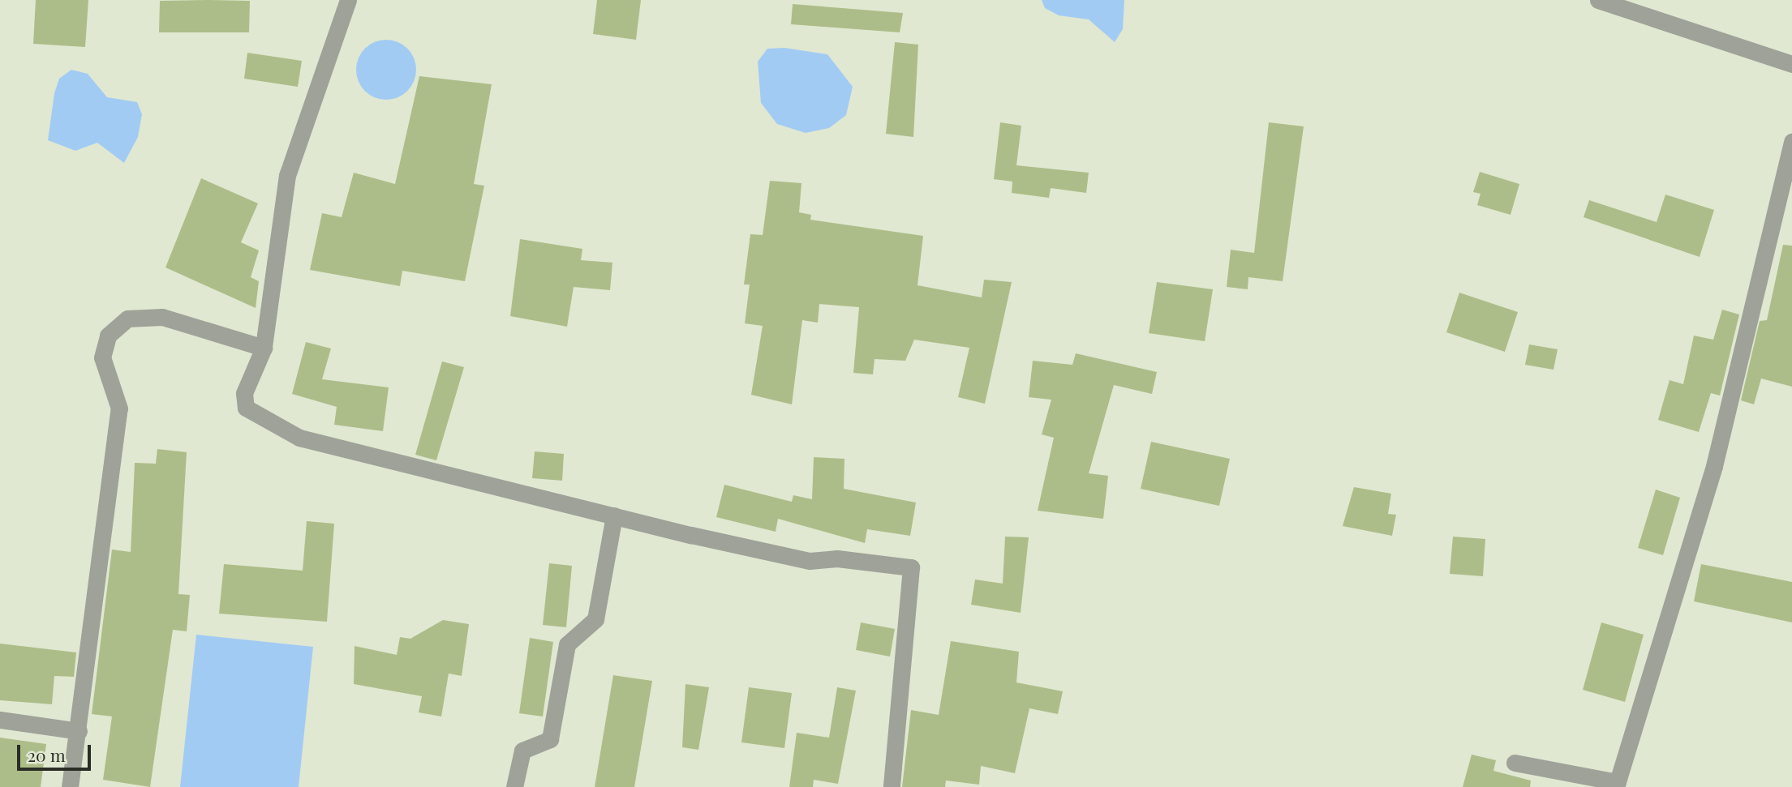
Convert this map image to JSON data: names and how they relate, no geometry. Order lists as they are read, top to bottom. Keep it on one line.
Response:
{"scale_bar":"20 m"}
